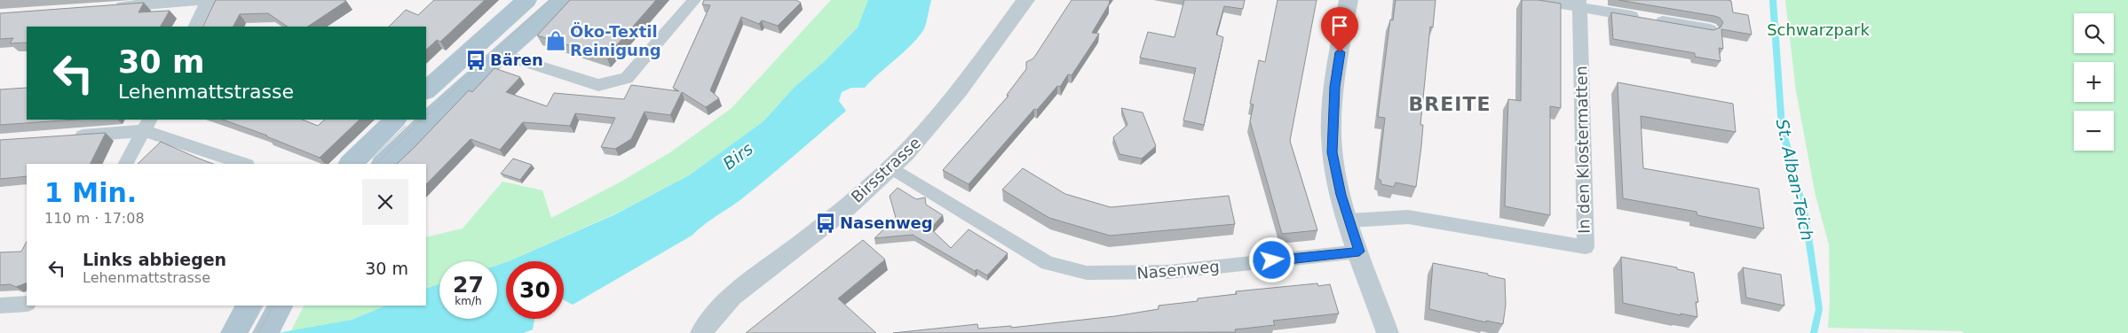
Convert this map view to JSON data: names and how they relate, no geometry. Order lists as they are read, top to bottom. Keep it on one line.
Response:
{"streets":{"street":["In den Klostermatten","Birsstrasse","Nasenweg"]},"crossings":[["Birsstrasse","Nasenweg"]],"districts":["BREITE"],"water":["Birs","St. Alban-Teich"],"parks":["Schwarzpark"],"places":{"shop":["Öko-Textil Reinigung"],"bus stop":["Bären","Nasenweg"]},"page":{"map_buttons":["+","−"],"turn":["30 m","Lehenmattstrasse"],"heading":["1 Min.","110 m · 17:08"],"list":[{"name":"Links abbiegen","note":"Lehenmattstrasse","value":"30 m"}],"speed":"27 km/h","limit":"30"}}
